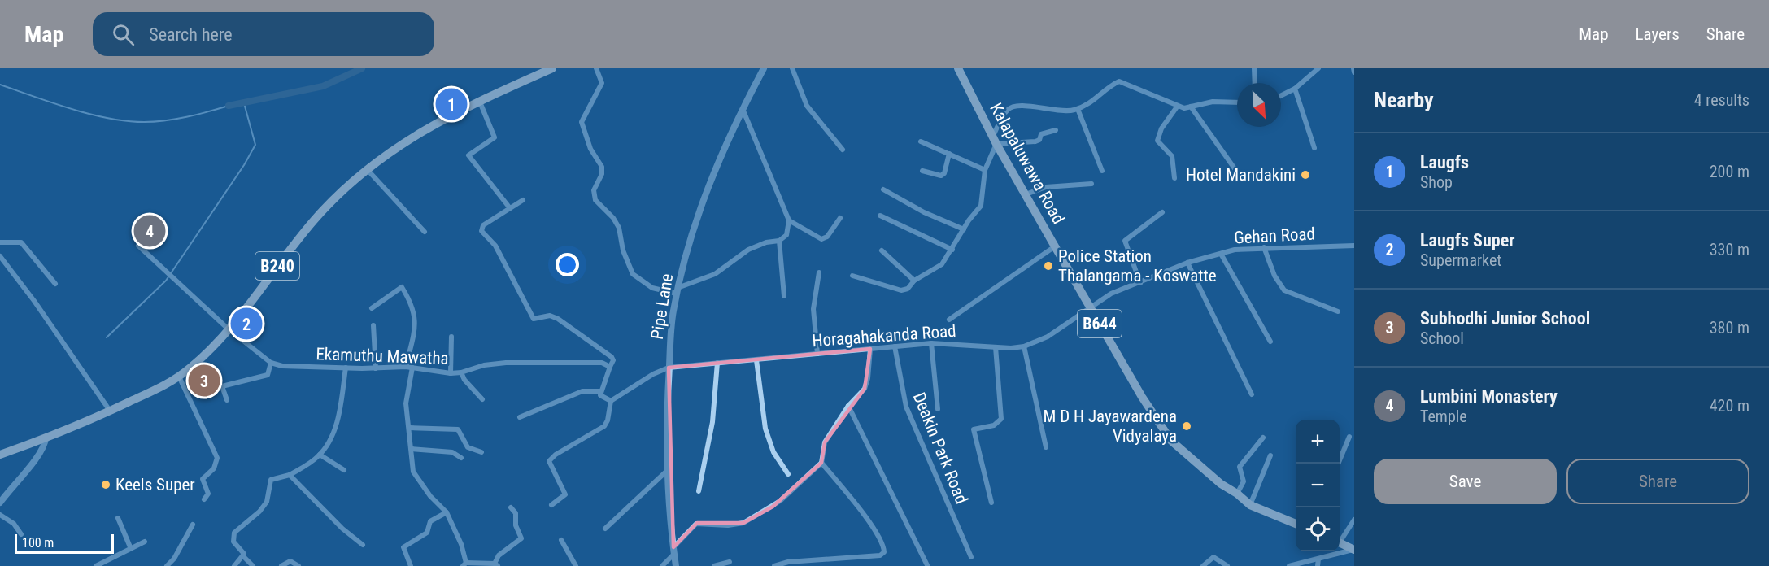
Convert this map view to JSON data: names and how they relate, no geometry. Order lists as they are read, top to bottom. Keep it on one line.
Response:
{"streets":{"main road":["Kalapaluwawa Road","B240","B644"],"street":["Gehan Road","Pipe Lane","Horagahakanda Road","Ekamuthu Mawatha","Deakin Park Road"]},"crossings":[["Kalapaluwawa Road","Gehan Road"],["Kalapaluwawa Road","Horagahakanda Road"],["Gehan Road","Horagahakanda Road"],["B240","Ekamuthu Mawatha"],["Pipe Lane","Horagahakanda Road"],["Horagahakanda Road","Deakin Park Road"]],"places":["Hotel Mandakini","Police Station Thalangama - Koswatte","M D H Jayawardena Vidyalaya","Keels Super"],"scale_bar":"100 m","north":"bottom right","page":{"header":"Map","search":"Search here","nav":["Map","Layers","Share"],"heading":["Nearby","4 results"],"pins":["1","4","2","3"],"list":[{"mark":"1","name":"Laugfs","note":"Shop","value":"200 m"},{"mark":"2","name":"Laugfs Super","note":"Supermarket","value":"330 m"},{"mark":"3","name":"Subhodhi Junior School","note":"School","value":"380 m"},{"mark":"4","name":"Lumbini Monastery","note":"Temple","value":"420 m"}],"map_buttons":["+","−"],"buttons":["Save","Share"],"scale":"100 m"}}
